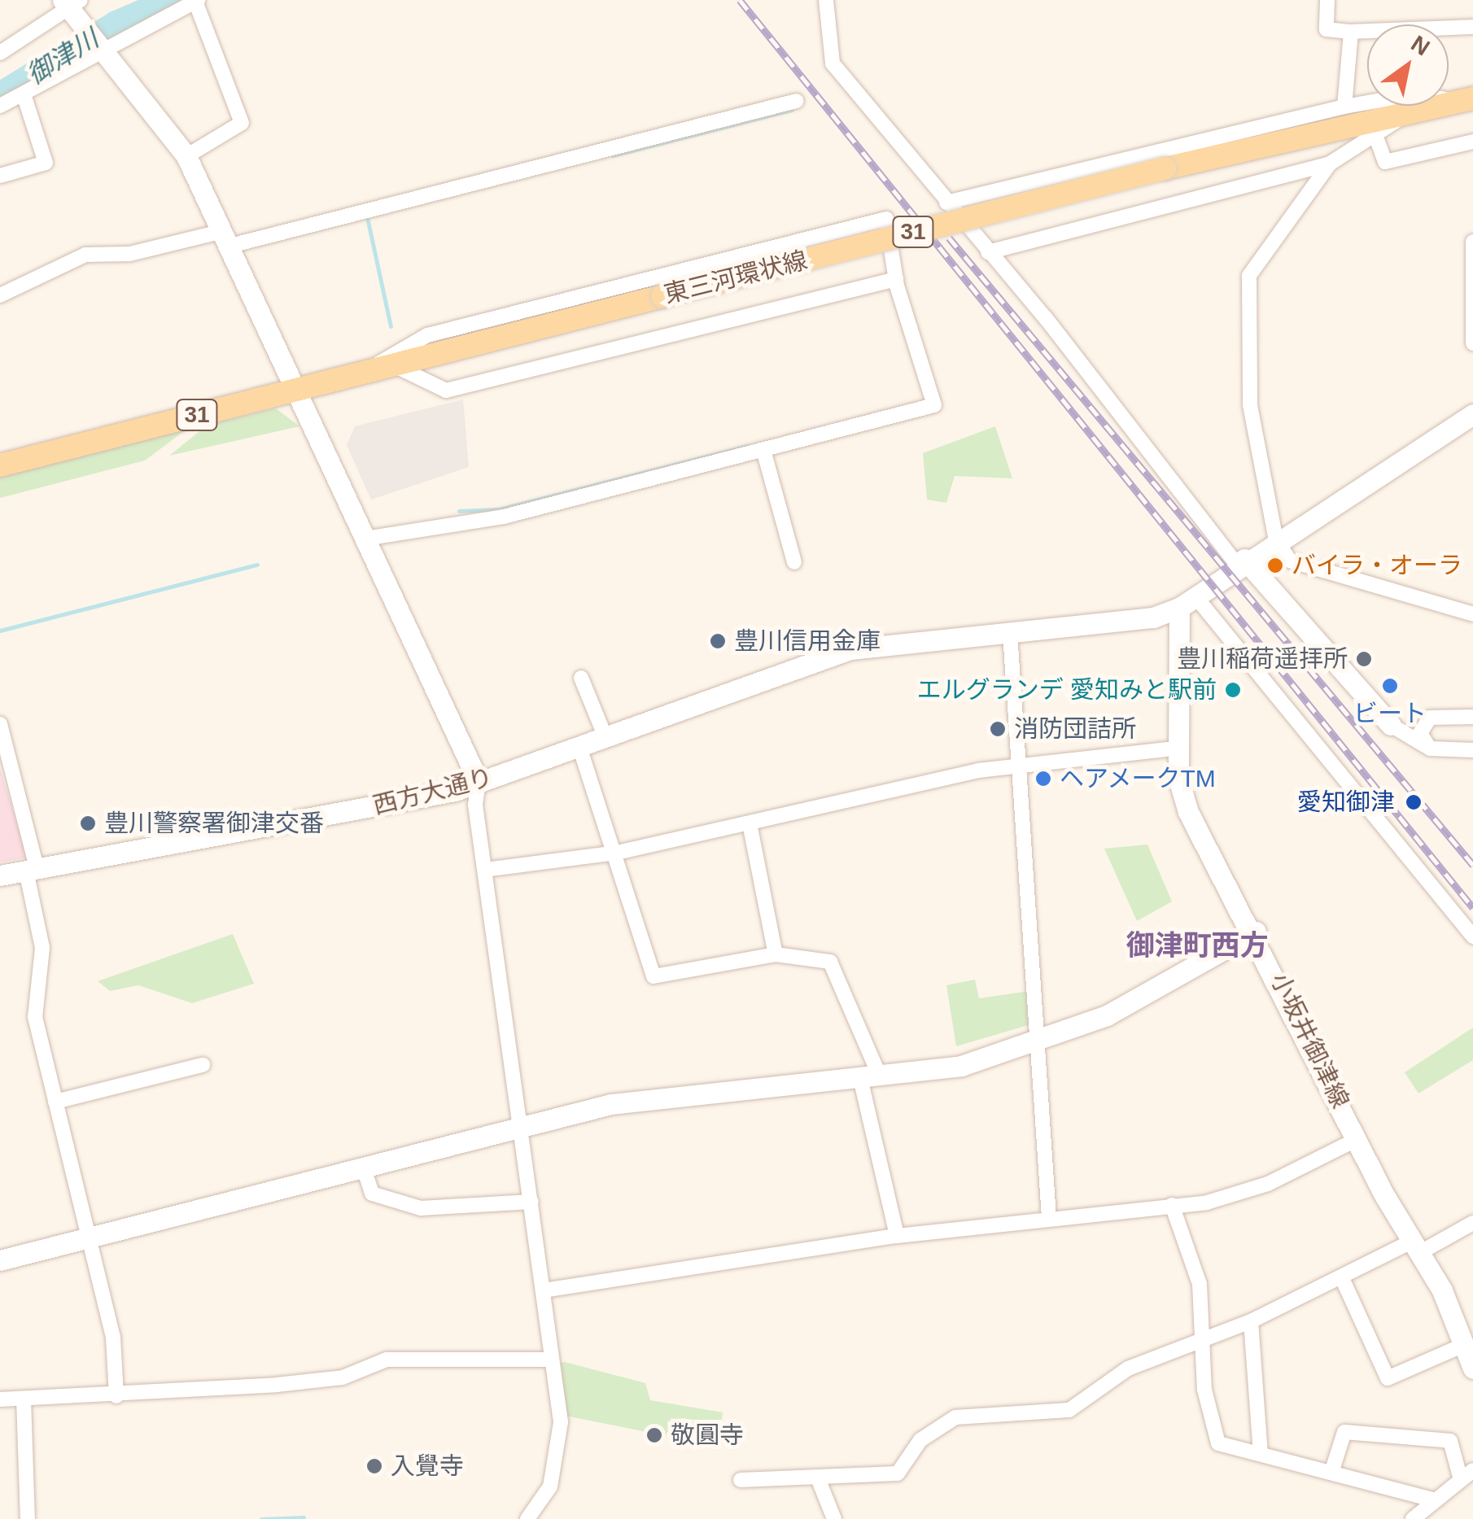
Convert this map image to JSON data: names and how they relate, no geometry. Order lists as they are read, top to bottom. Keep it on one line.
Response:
{"streets":{"main road":["31","東三河環状線"],"street":["西方大通り","小坂井御津線"]},"crossings":[["西方大通り","小坂井御津線"]],"districts":["御津町西方"],"water":["御津川"],"places":["バイラ・オーラ","豊川信用金庫","豊川稲荷遥拝所","ビート","エルグランデ 愛知みと駅前","消防団詰所","ヘアメークTM","愛知御津","豊川警察署御津交番","敬圓寺","入覺寺"],"north":"top right"}
